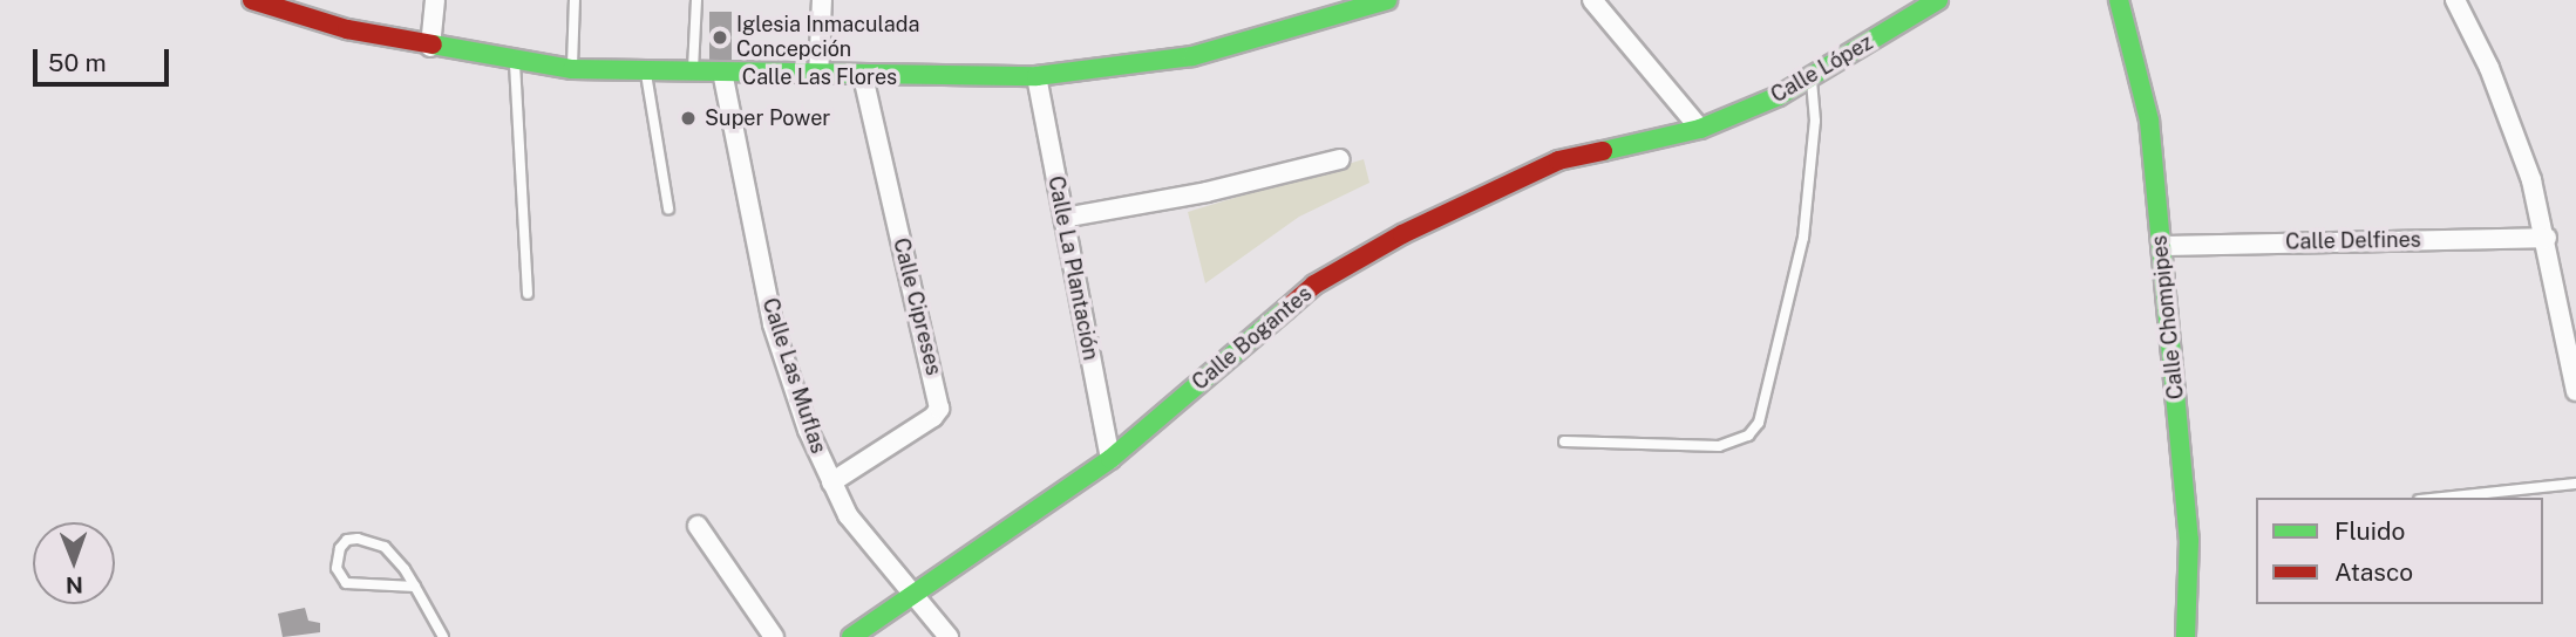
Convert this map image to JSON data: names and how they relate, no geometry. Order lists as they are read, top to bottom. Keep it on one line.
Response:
{"streets":{"street":["Calle López","Calle Las Flores","Calle Delfines","Calle La Plantación","Calle Cipreses","Calle Chompipes","Calle Bogantes","Calle Las Muflas"]},"crossings":[["Calle López","Calle Bogantes"],["Calle Las Flores","Calle La Plantación"],["Calle Las Flores","Calle Cipreses"],["Calle Las Flores","Calle Las Muflas"],["Calle Delfines","Calle Chompipes"],["Calle La Plantación","Calle Bogantes"],["Calle Cipreses","Calle Las Muflas"],["Calle Bogantes","Calle Las Muflas"]],"places":["Iglesia Inmaculada Concepción","Super Power"],"legend":["Fluido","Atasco"],"scale_bar":"50 m","north":"bottom"}
